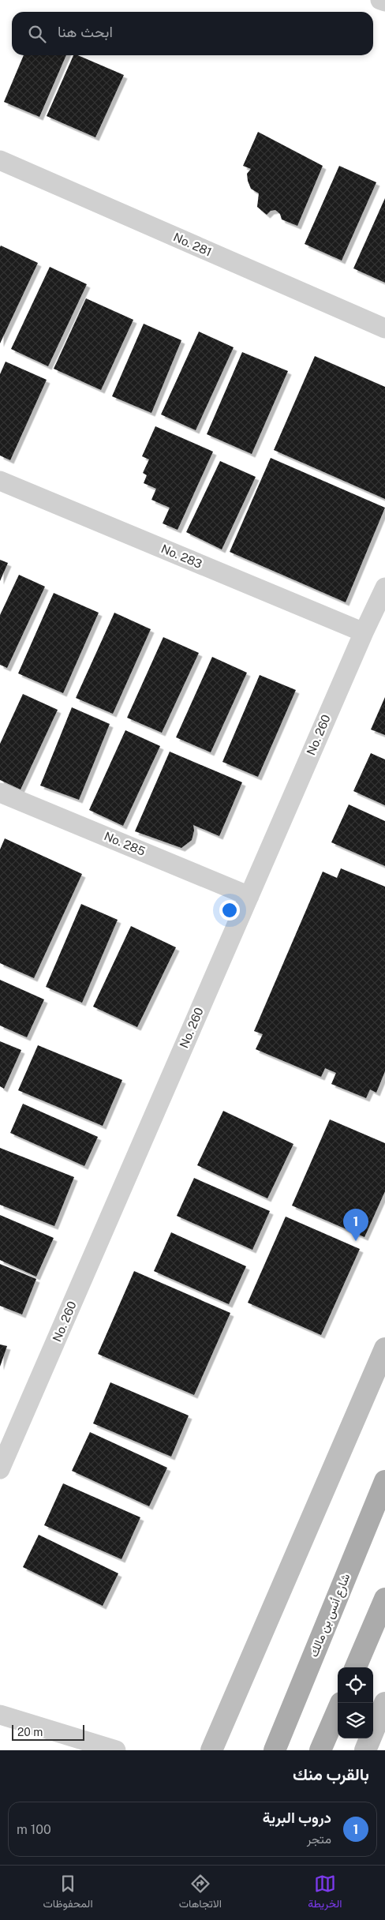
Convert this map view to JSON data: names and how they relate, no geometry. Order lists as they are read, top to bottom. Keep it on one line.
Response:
{"streets":{"main road":["شارع أنس بن مالك"],"street":["No. 281","No. 283","No. 260","No. 285"]},"crossings":[["No. 283","No. 260"],["No. 260","No. 285"]],"scale_bar":"20 m","page":{"search":"ابحث هنا","pins":"1","scale":"20 m","heading":"بالقرب منك","list":[{"mark":"1","name":"دروب البرية","note":"متجر","value":"100 m"}],"nav":["الخريطة","الاتجاهات","المحفوظات"]}}
